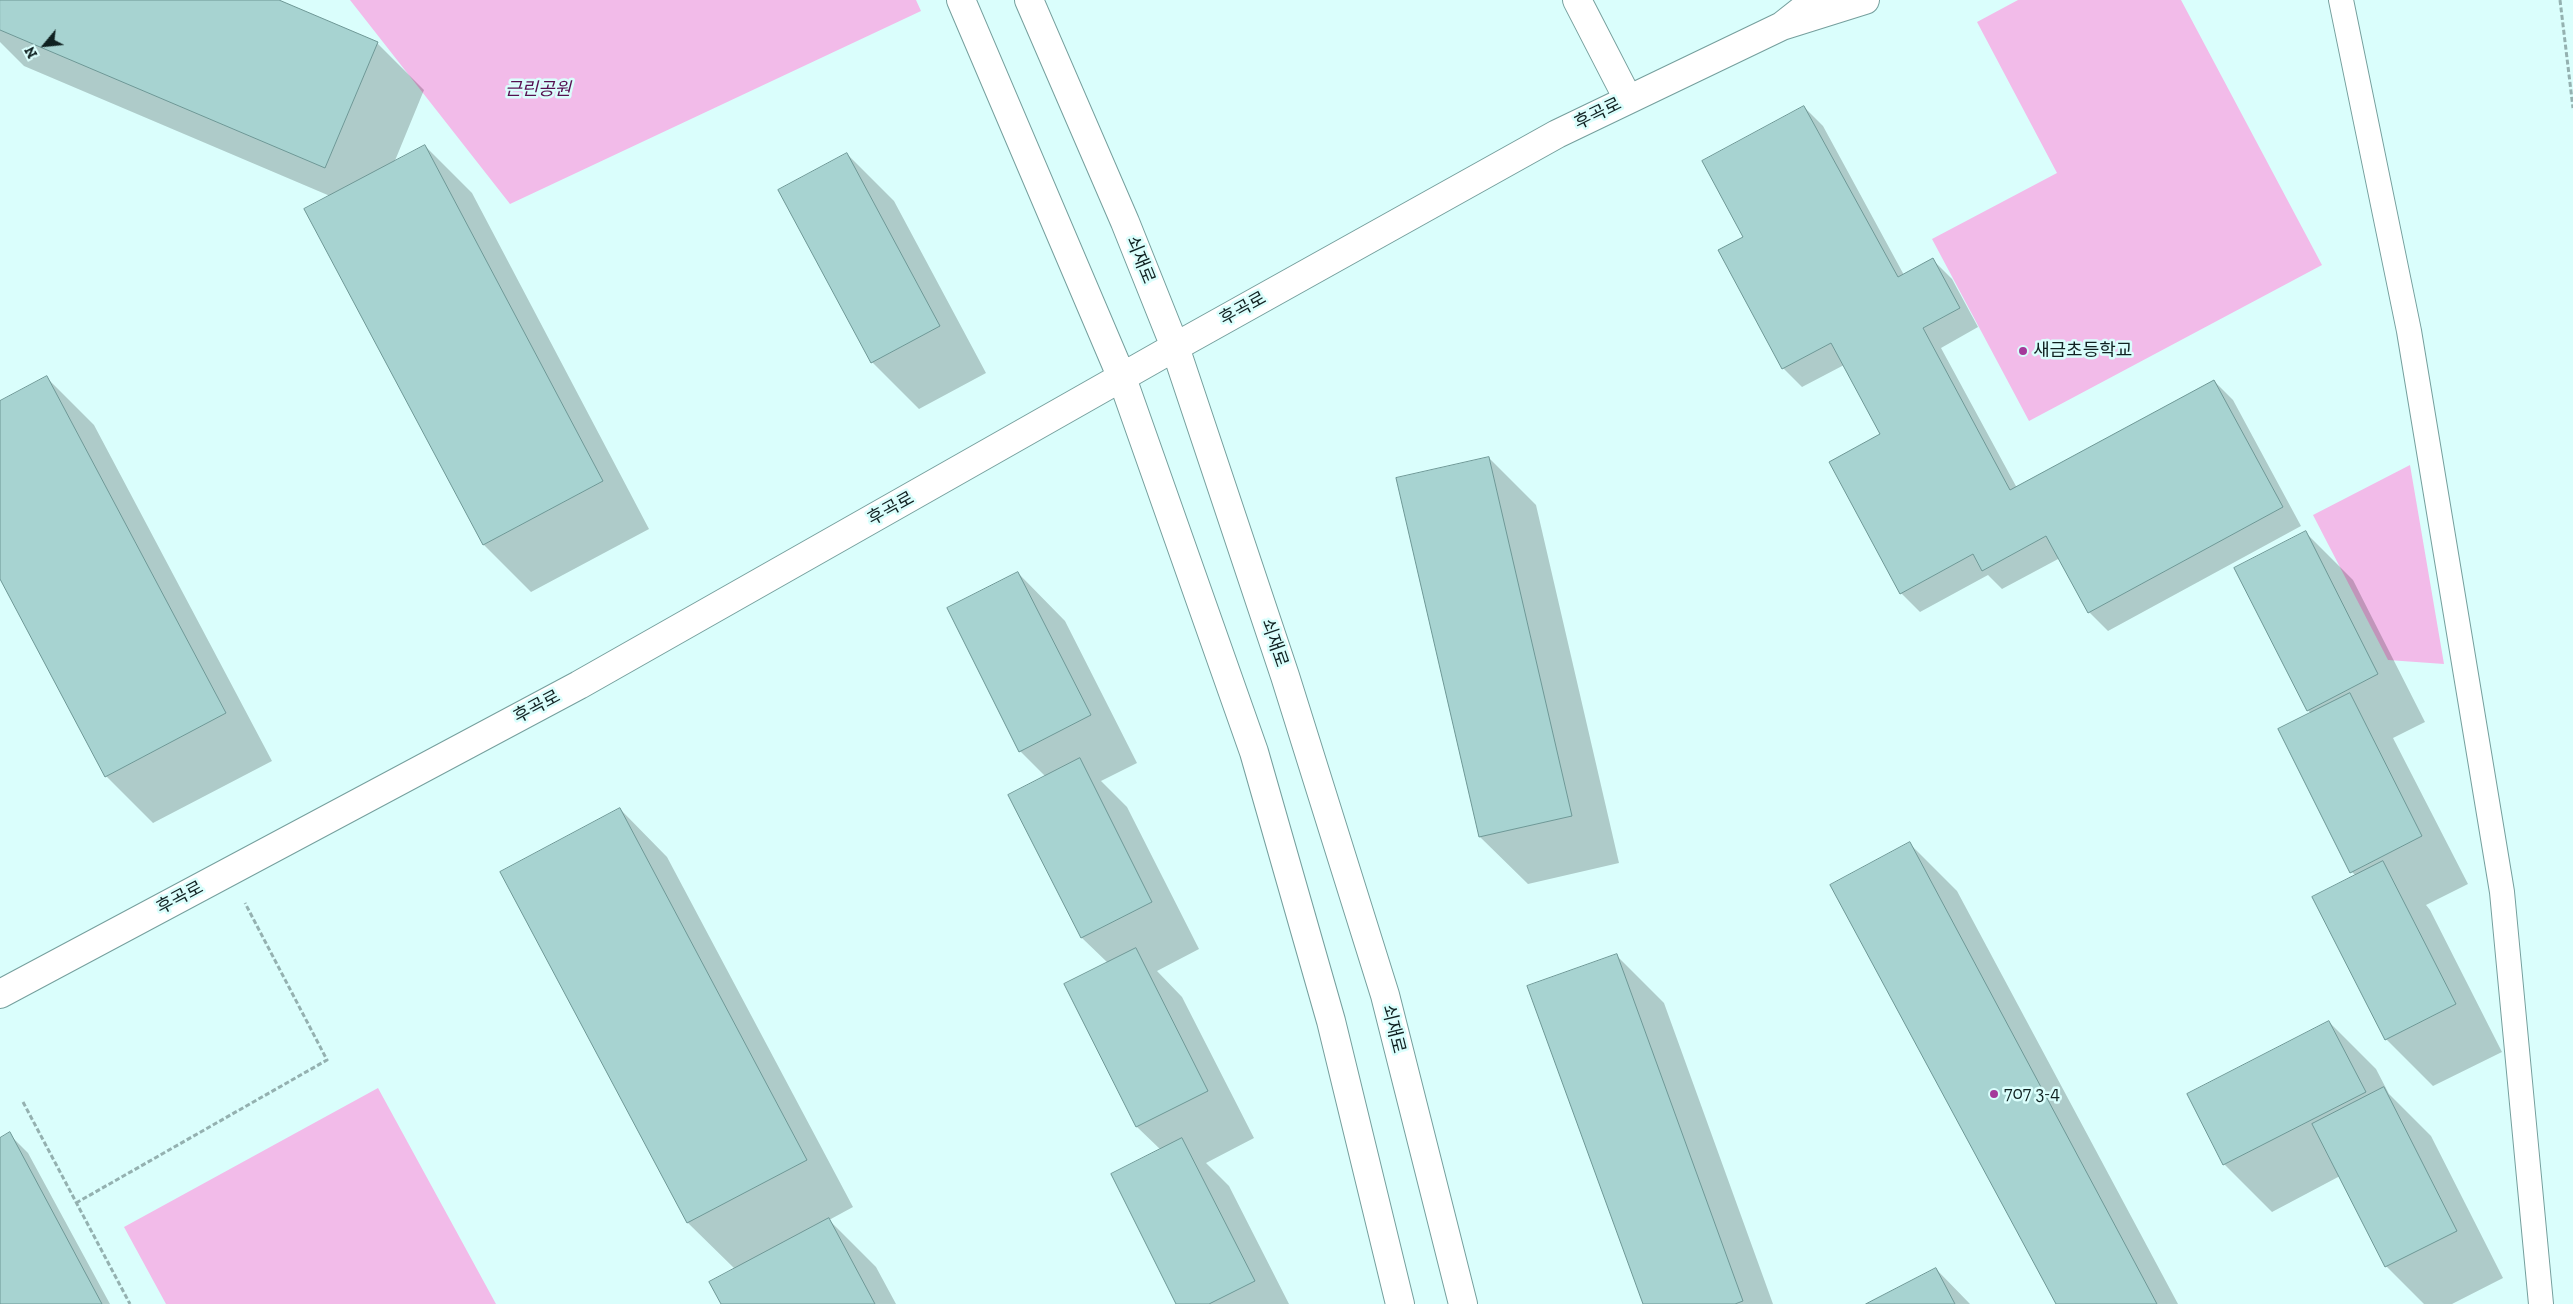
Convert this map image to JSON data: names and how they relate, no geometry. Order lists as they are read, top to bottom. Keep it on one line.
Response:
{"streets":{"street":["후곡로","쇠재로"]},"crossings":[["후곡로","쇠재로"]],"parks":["근린공원"],"places":["새금초등학교","707 3-4"],"north":"bottom left"}
